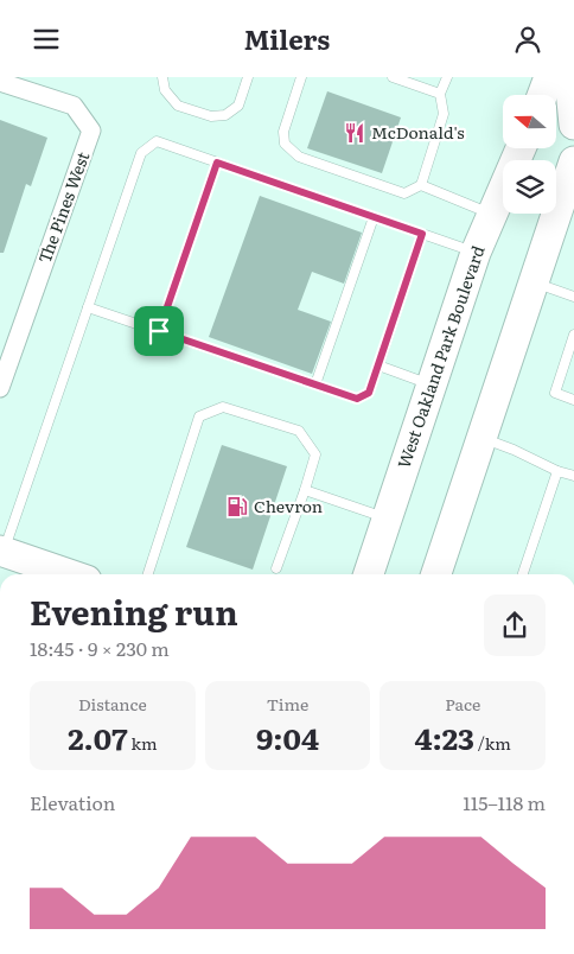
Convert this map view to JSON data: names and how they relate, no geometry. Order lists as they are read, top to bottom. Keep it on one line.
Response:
{"streets":{"main road":["West Oakland Park Boulevard"],"street":["The Pines West"]},"places":{"restaurant":["McDonald's"],"fuel station":["Chevron"]},"north":"left","page":{"header":"Milers","heading":["Evening run","18:45 · 9 × 230 m"],"stats":[["Distance","2.07 km"],["Time","9:04"],["Pace","4:23 /km"]],"chart":["Elevation","115–118 m"]}}
